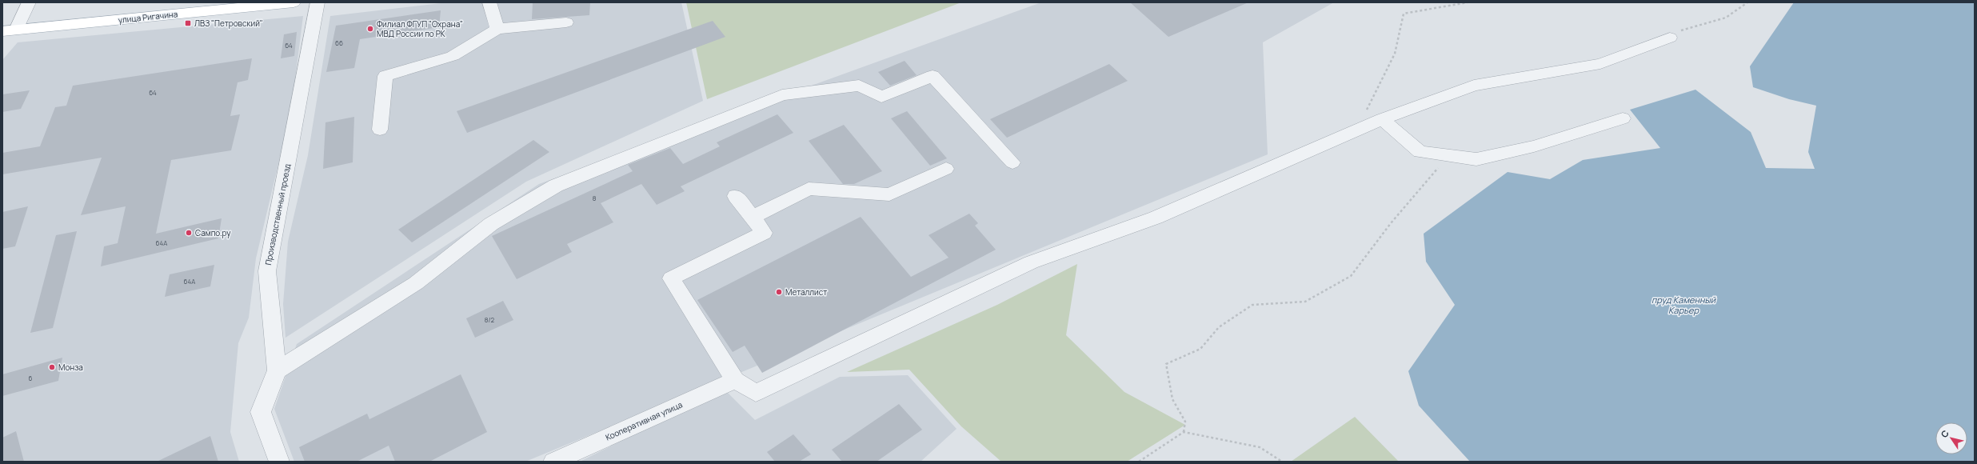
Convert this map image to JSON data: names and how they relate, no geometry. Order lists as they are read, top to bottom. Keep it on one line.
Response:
{"streets":{"main road":["улица Ригачина"],"street":["Производственный проезд","Кооперативная улица"]},"water":["пруд Каменный Карьер"],"places":{"transit":["ЛВЗ \"Петровский\""],"other":["Филиал ФГУП \"Охрана\" МВД России по РК","Сампо.ру","Металлист","Монза"]},"house_numbers":["66","64","64","8","64А","64А","8/2","6"],"north":"top left"}
